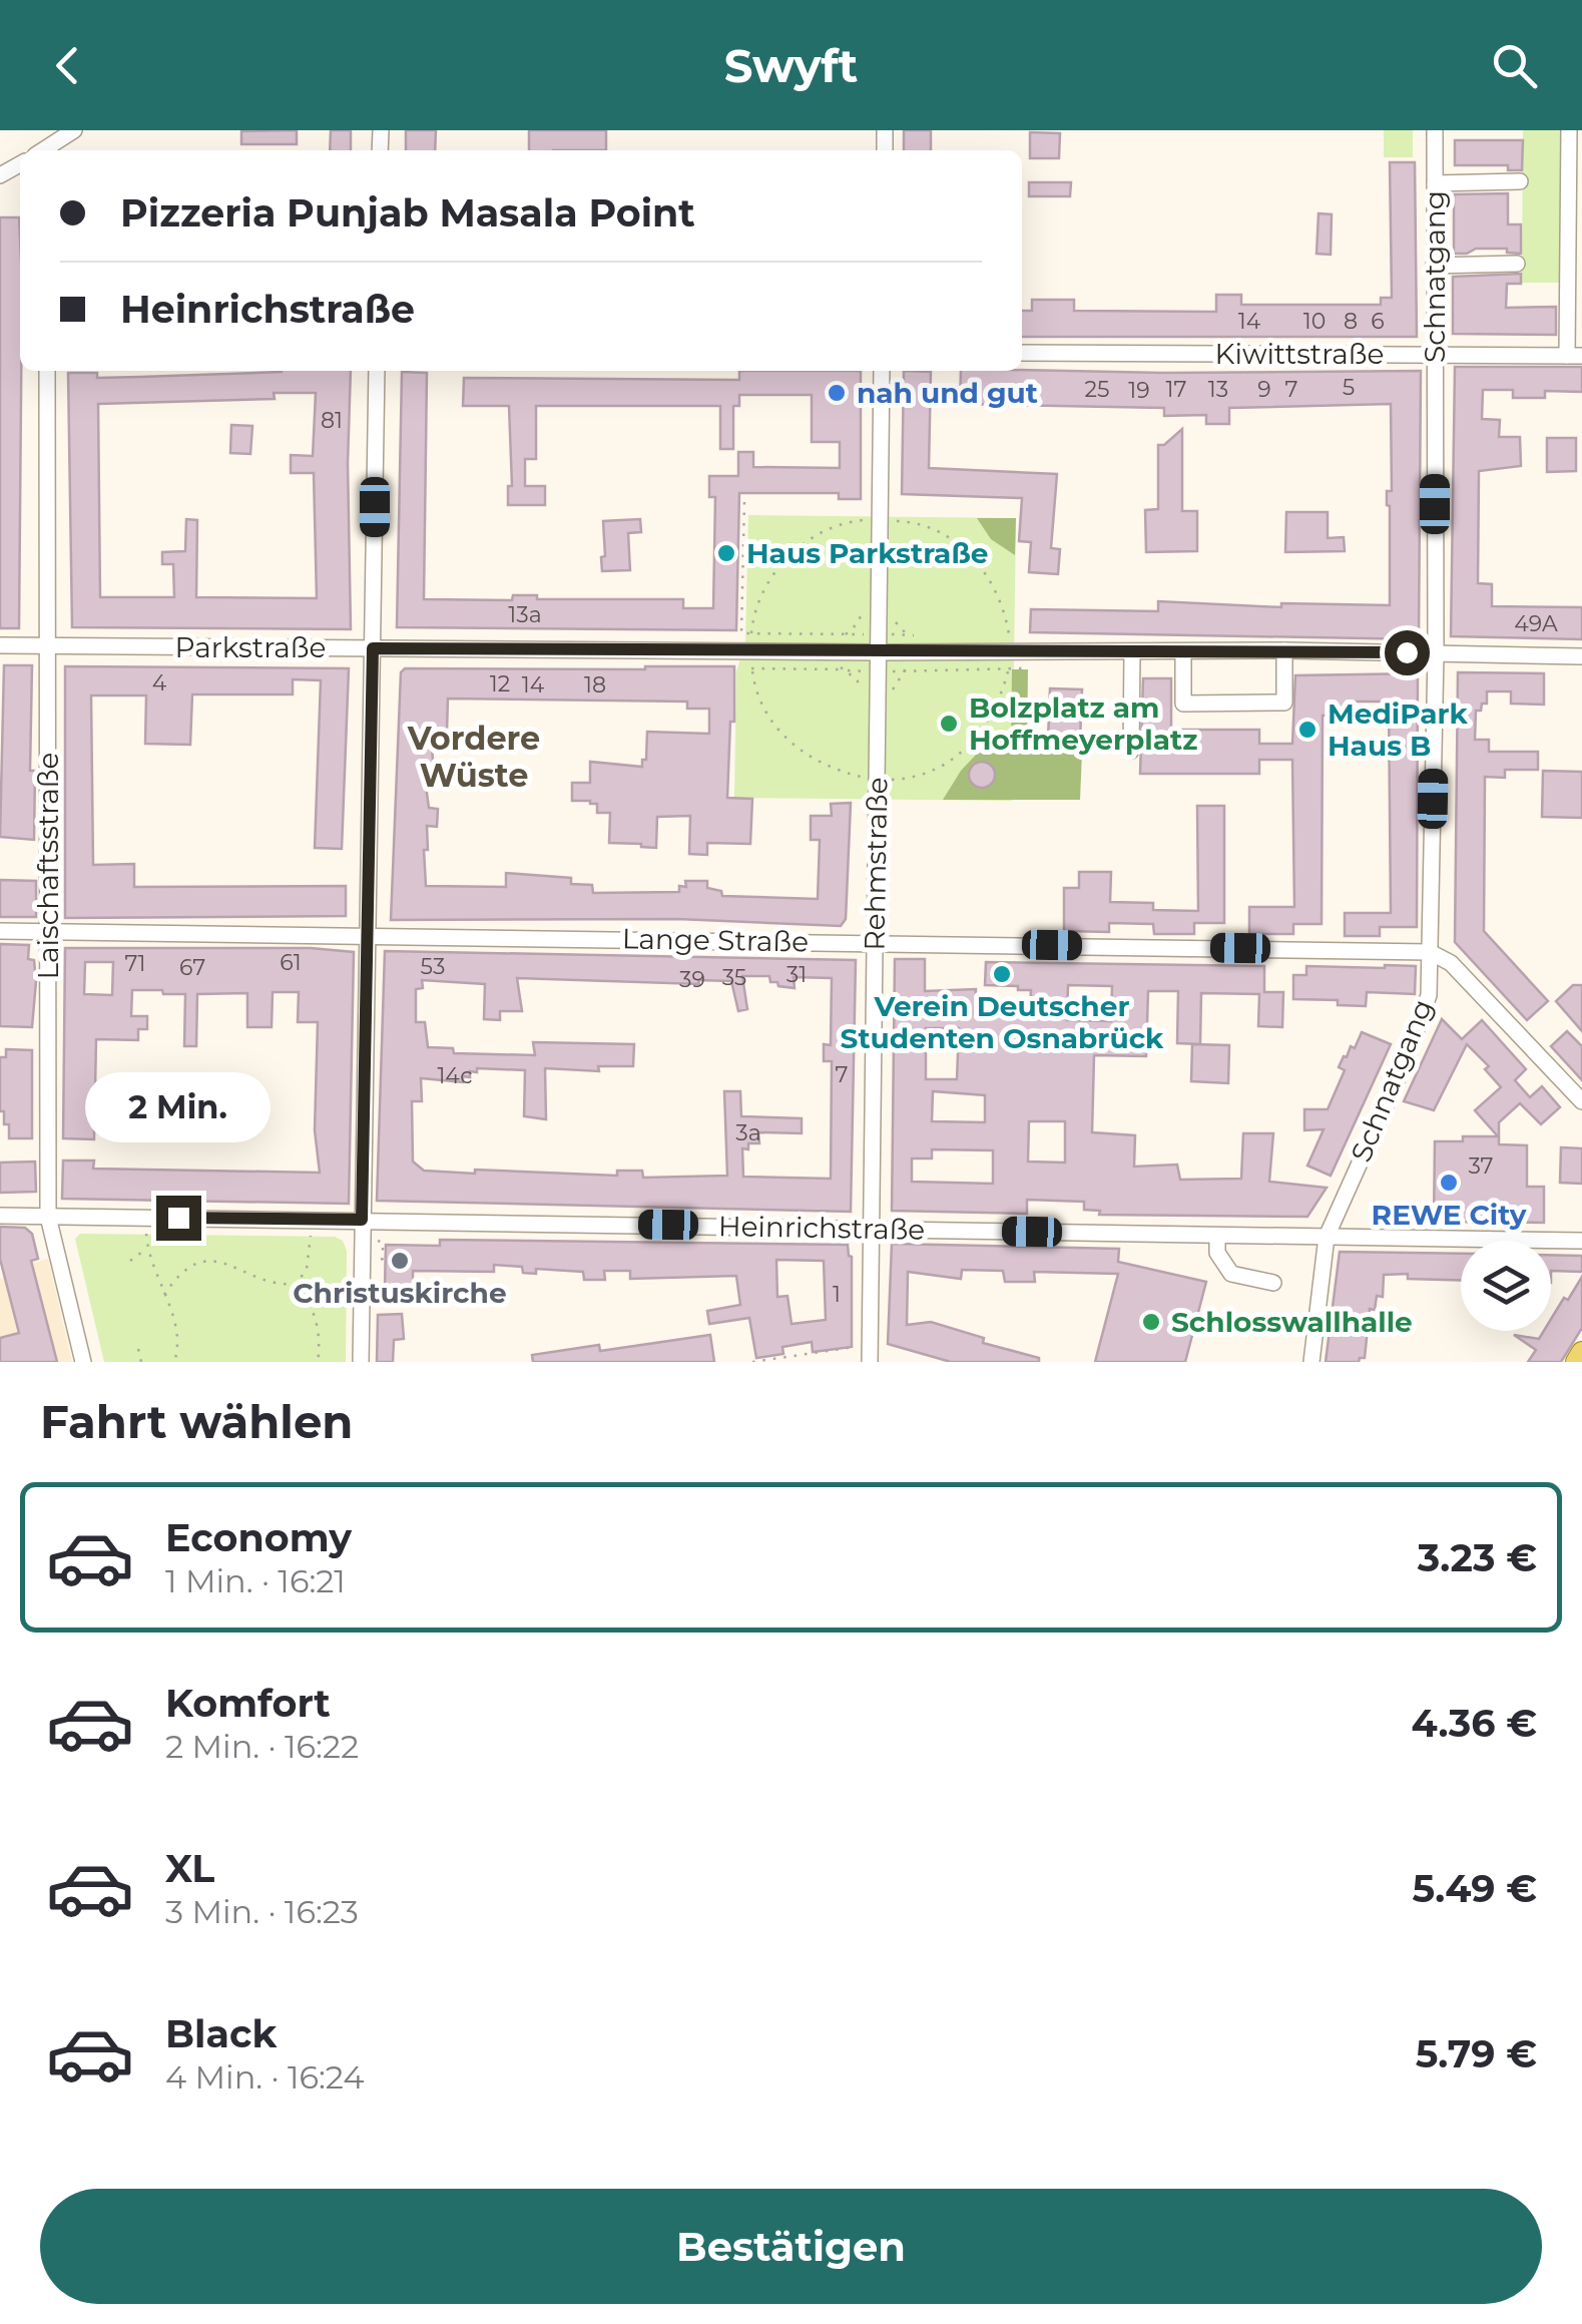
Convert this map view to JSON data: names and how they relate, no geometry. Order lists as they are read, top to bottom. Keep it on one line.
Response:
{"streets":{"street":["Schnatgang","Kiwittstraße","Parkstraße","Rehmstraße","Laischaftsstraße","Lange Straße","Heinrichstraße"]},"crossings":[["Schnatgang","Kiwittstraße"],["Schnatgang","Parkstraße"],["Schnatgang","Lange Straße"],["Schnatgang","Heinrichstraße"],["Parkstraße","Rehmstraße"],["Parkstraße","Laischaftsstraße"],["Rehmstraße","Lange Straße"],["Rehmstraße","Heinrichstraße"],["Laischaftsstraße","Lange Straße"],["Laischaftsstraße","Heinrichstraße"]],"districts":["Vordere Wüste"],"places":["nah und gut","Haus Parkstraße","Bolzplatz am Hoffmeyerplatz","MediPark Haus B","Verein Deutscher Studenten Osnabrück","REWE City","Christuskirche","Schlosswallhalle"],"house_numbers":["14","10","8","6","5","25","17","13","9","7","19","81","13a","49A","4","12","14","18","61","71","53","67","31","35","39","7","14c","3a","37","1"],"page":{"header":"Swyft","banner":["Pizzeria Punjab Masala Point","Heinrichstraße"],"bubble":"2 Min.","heading":"Fahrt wählen","list":[{"name":"Economy","note":"1 Min. · 16:21","value":"3.23 €"},{"name":"Komfort","note":"2 Min. · 16:22","value":"4.36 €"},{"name":"XL","note":"3 Min. · 16:23","value":"5.49 €"},{"name":"Black","note":"4 Min. · 16:24","value":"5.79 €"}],"buttons":"Bestätigen"}}
